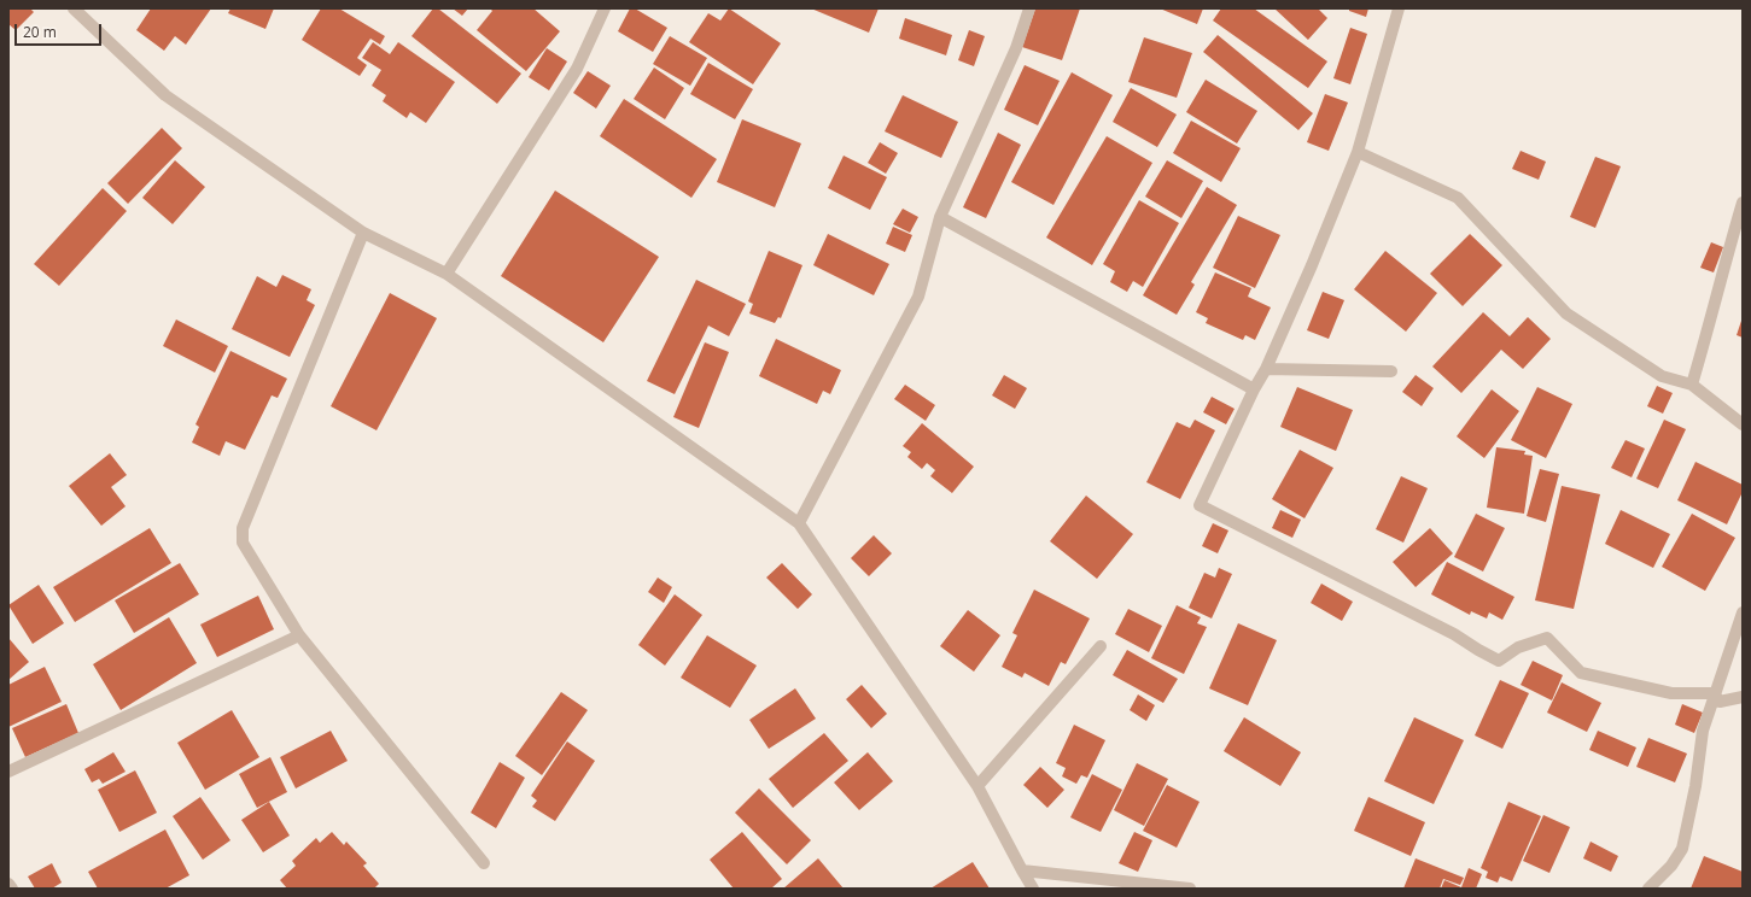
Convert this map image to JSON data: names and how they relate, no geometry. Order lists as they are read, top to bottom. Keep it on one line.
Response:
{"scale_bar":"20 m"}
